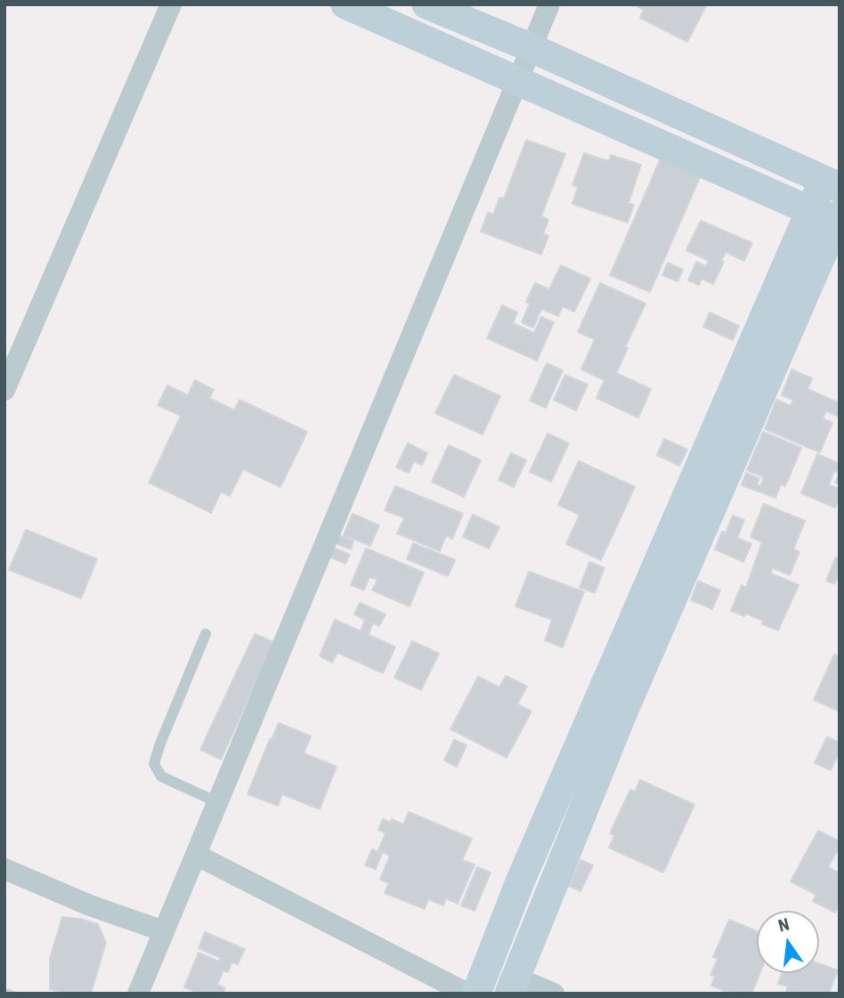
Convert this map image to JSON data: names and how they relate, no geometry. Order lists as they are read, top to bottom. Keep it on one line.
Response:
{"north":"top"}
